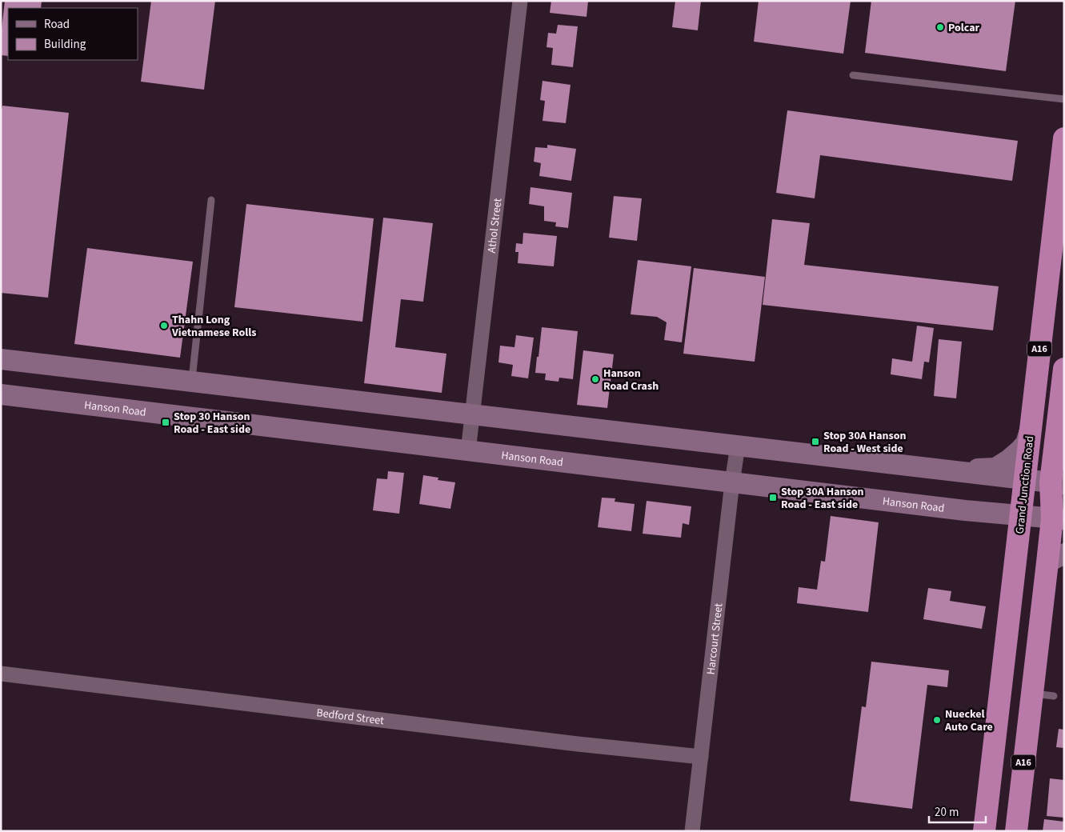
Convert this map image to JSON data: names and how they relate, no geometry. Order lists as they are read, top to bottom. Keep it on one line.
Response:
{"streets":{"highway":["A16","Grand Junction Road"],"main road":["Hanson Road"],"street":["Athol Street","Harcourt Street","Bedford Street"]},"crossings":[["Athol Street","Hanson Road"],["A16","Hanson Road"],["Hanson Road","Grand Junction Road"],["Hanson Road","Harcourt Street"],["Harcourt Street","Bedford Street"]],"places":{"other":["Polcar","Thahn Long Vietnamese Rolls","Hanson Road Crash","Nueckel Auto Care"],"transit":["Stop 30 Hanson Road - East side","Stop 30A Hanson Road - West side","Stop 30A Hanson Road - East side"]},"legend":["Road","Building"],"scale_bar":"20 m"}
